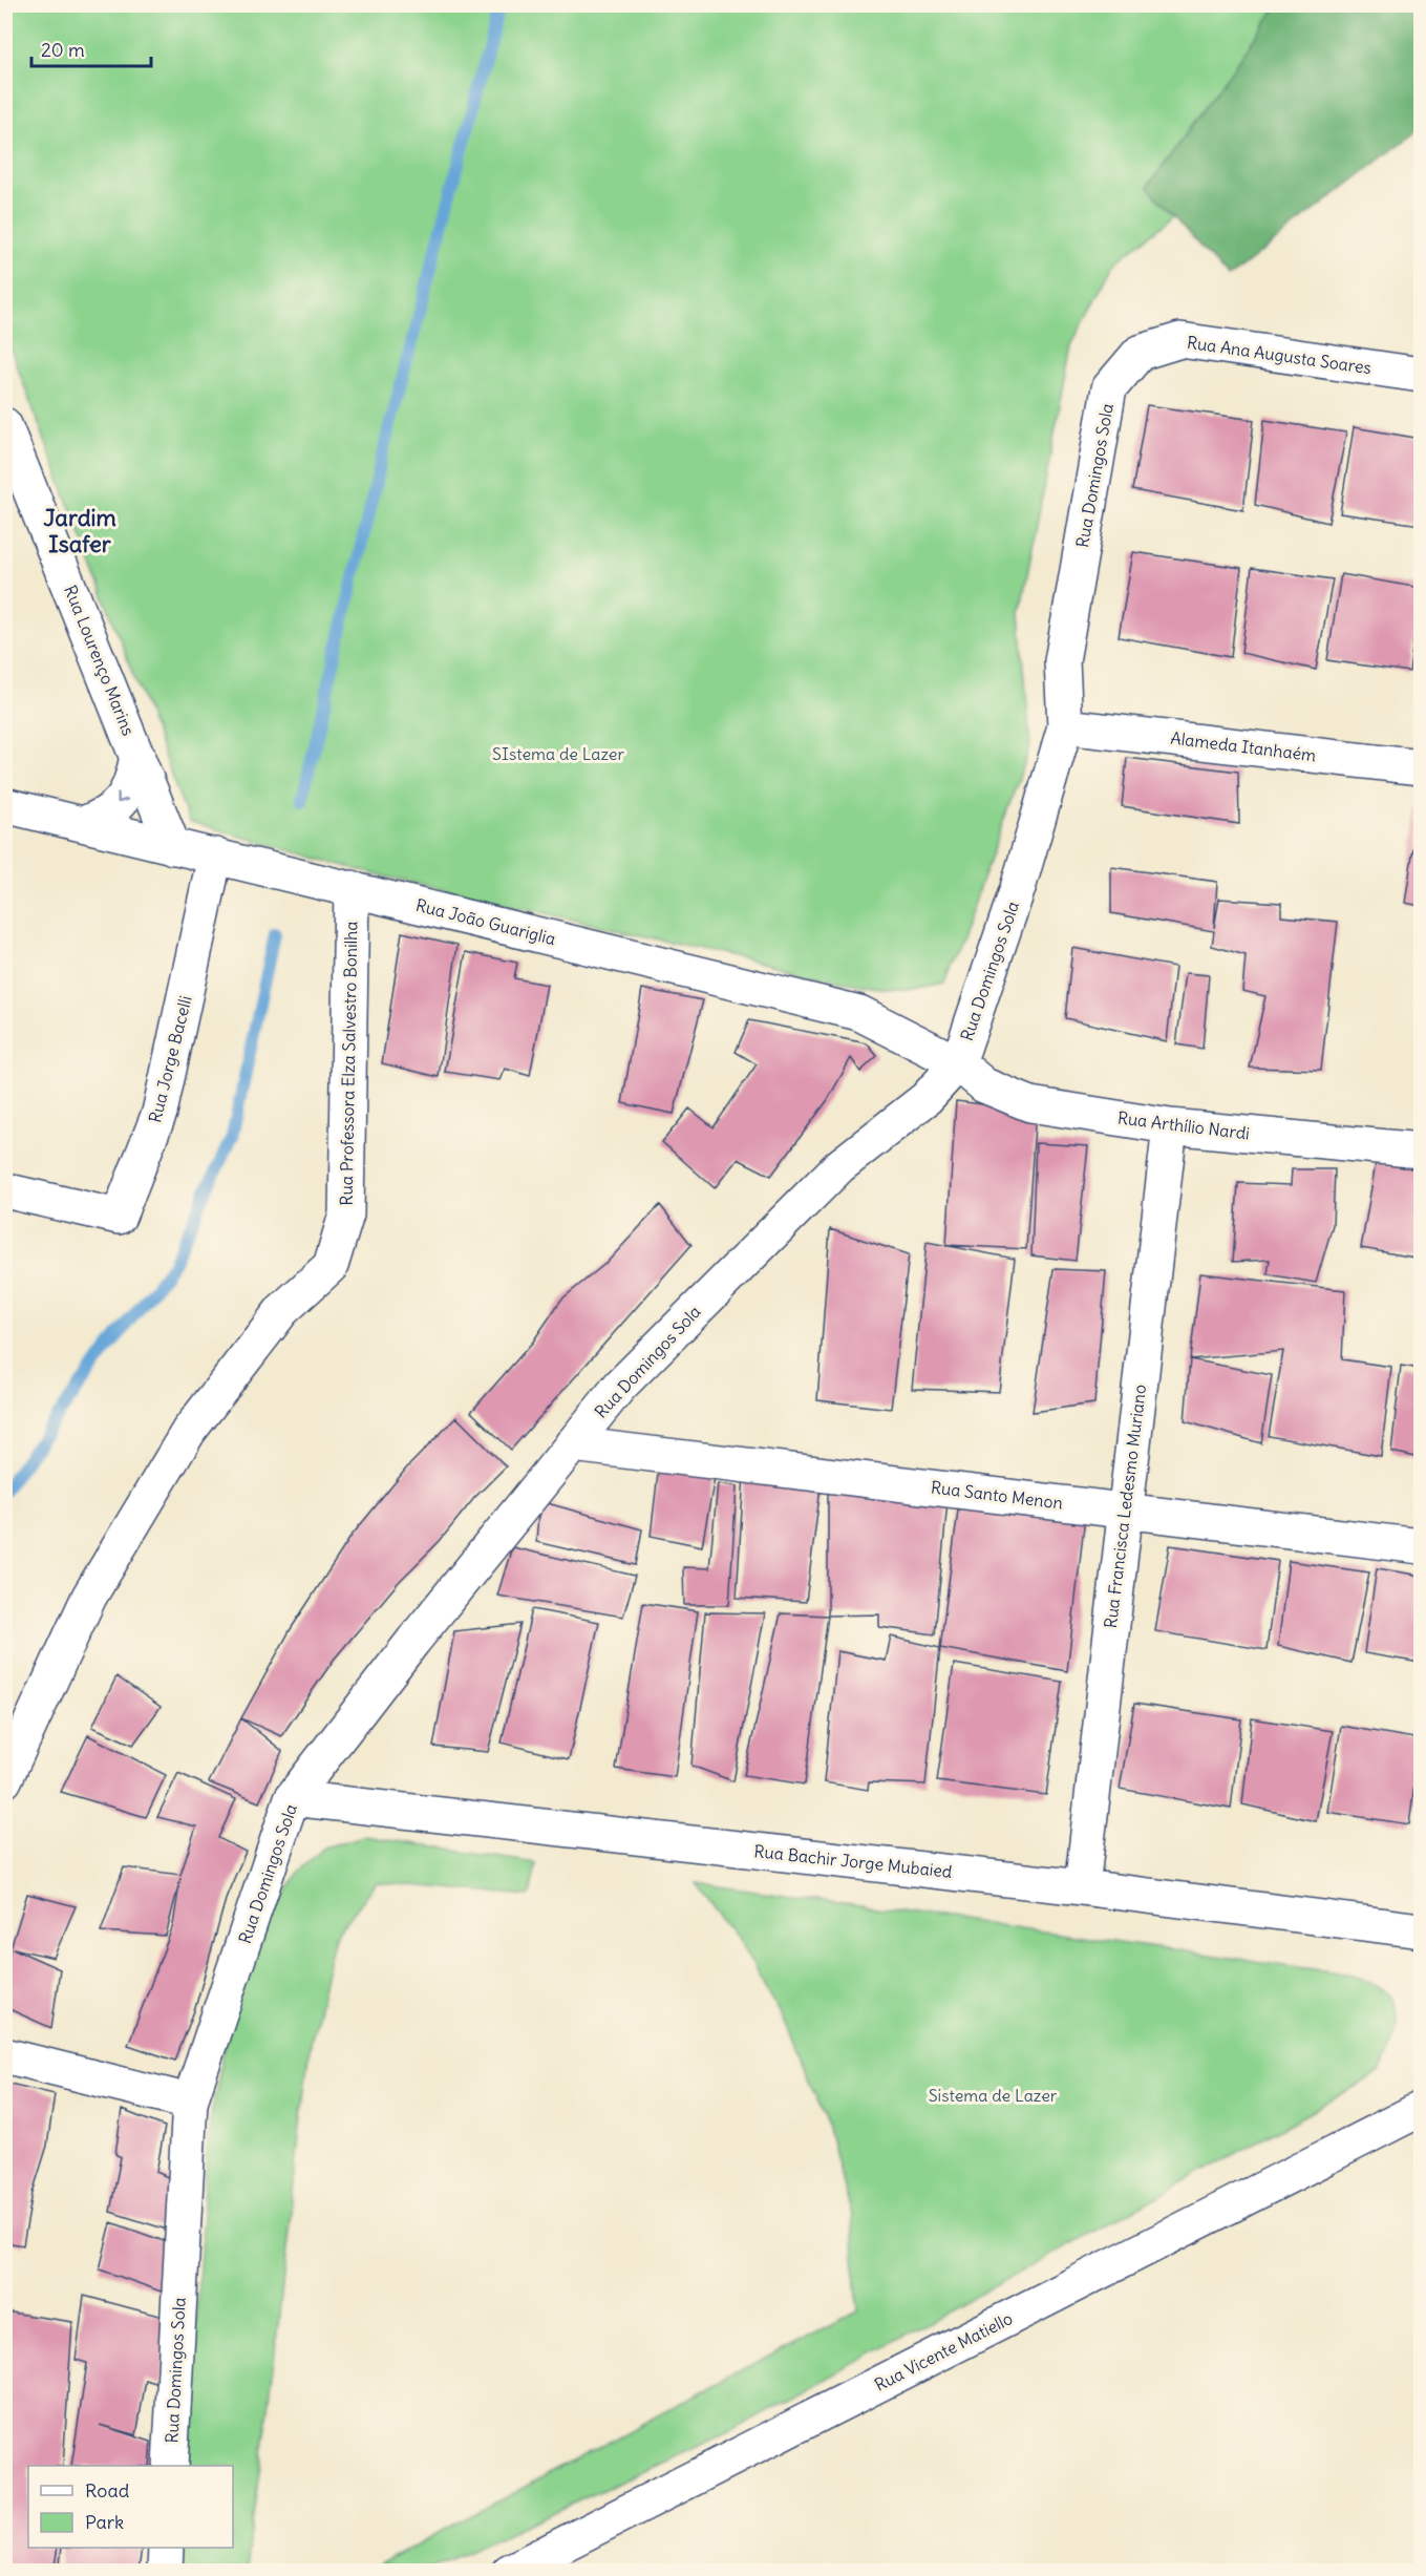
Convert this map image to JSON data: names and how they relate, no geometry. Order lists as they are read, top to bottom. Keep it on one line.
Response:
{"streets":{"street":["Rua Ana Augusta Soares","Rua Domingos Sola","Rua Lourenço Marins","Alameda Itanhaém","Rua João Guariglia","Rua Jorge Bacelli","Rua Professora Elza Salvestro Bonilha","Rua Arthílio Nardi","Rua Santo Menon","Rua Francisca Ledesmo Muriano","Rua Bachir Jorge Mubaied","Rua Vicente Matiello"]},"crossings":[["Rua Ana Augusta Soares","Rua Domingos Sola"],["Rua Domingos Sola","Alameda Itanhaém"],["Rua Domingos Sola","Rua João Guariglia"],["Rua Domingos Sola","Rua Arthílio Nardi"],["Rua Domingos Sola","Rua Santo Menon"],["Rua Domingos Sola","Rua Bachir Jorge Mubaied"],["Rua Lourenço Marins","Rua João Guariglia"],["Rua João Guariglia","Rua Jorge Bacelli"],["Rua João Guariglia","Rua Professora Elza Salvestro Bonilha"],["Rua João Guariglia","Rua Arthílio Nardi"],["Rua Arthílio Nardi","Rua Francisca Ledesmo Muriano"],["Rua Santo Menon","Rua Francisca Ledesmo Muriano"],["Rua Francisca Ledesmo Muriano","Rua Bachir Jorge Mubaied"]],"districts":["Jardim Isafer"],"parks":["SIstema de Lazer","Sistema de Lazer"],"legend":["Road","Park"],"scale_bar":"20 m"}
